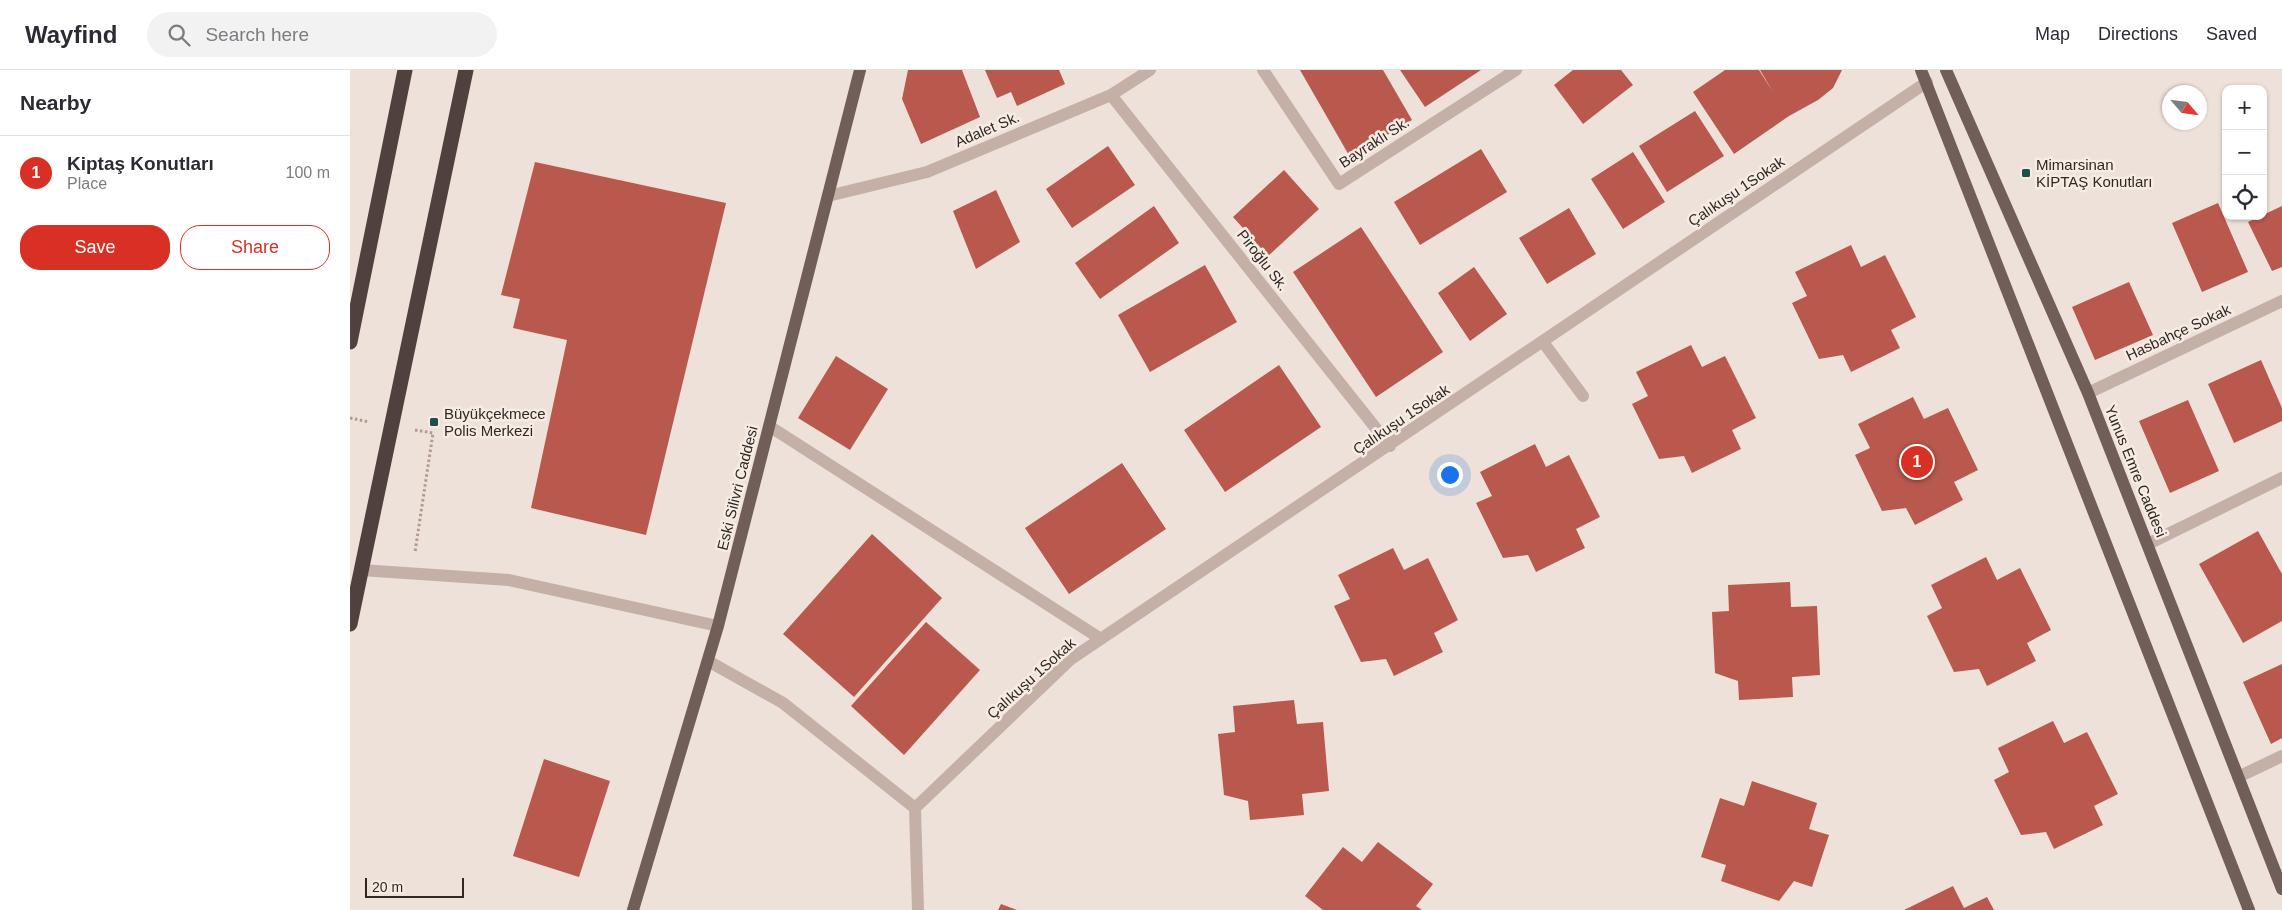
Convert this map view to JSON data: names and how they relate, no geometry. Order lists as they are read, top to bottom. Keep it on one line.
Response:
{"streets":{"main road":["Yunus Emre Caddesi","Eski Silivri Caddesi"],"street":["Adalet Sk.","Bayraklı Sk.","Çalıkuşu 1Sokak","Piroğlu Sk.","Hasbahçe Sokak"]},"crossings":[["Adalet Sk.","Piroğlu Sk."],["Adalet Sk.","Eski Silivri Caddesi"],["Çalıkuşu 1Sokak","Piroğlu Sk."],["Hasbahçe Sokak","Yunus Emre Caddesi"]],"places":{"transit":["Mimarsinan KİPTAŞ Konutları","Büyükçekmece Polis Merkezi"]},"scale_bar":"20 m","north":"bottom right","page":{"header":"Wayfind","search":"Search here","nav":["Map","Directions","Saved"],"heading":"Nearby","map_buttons":["+","−"],"list":[{"mark":"1","name":"Kiptaş Konutları","note":"Place","value":"100 m"}],"buttons":["Save","Share"],"pins":"1","scale":"20 m"}}
